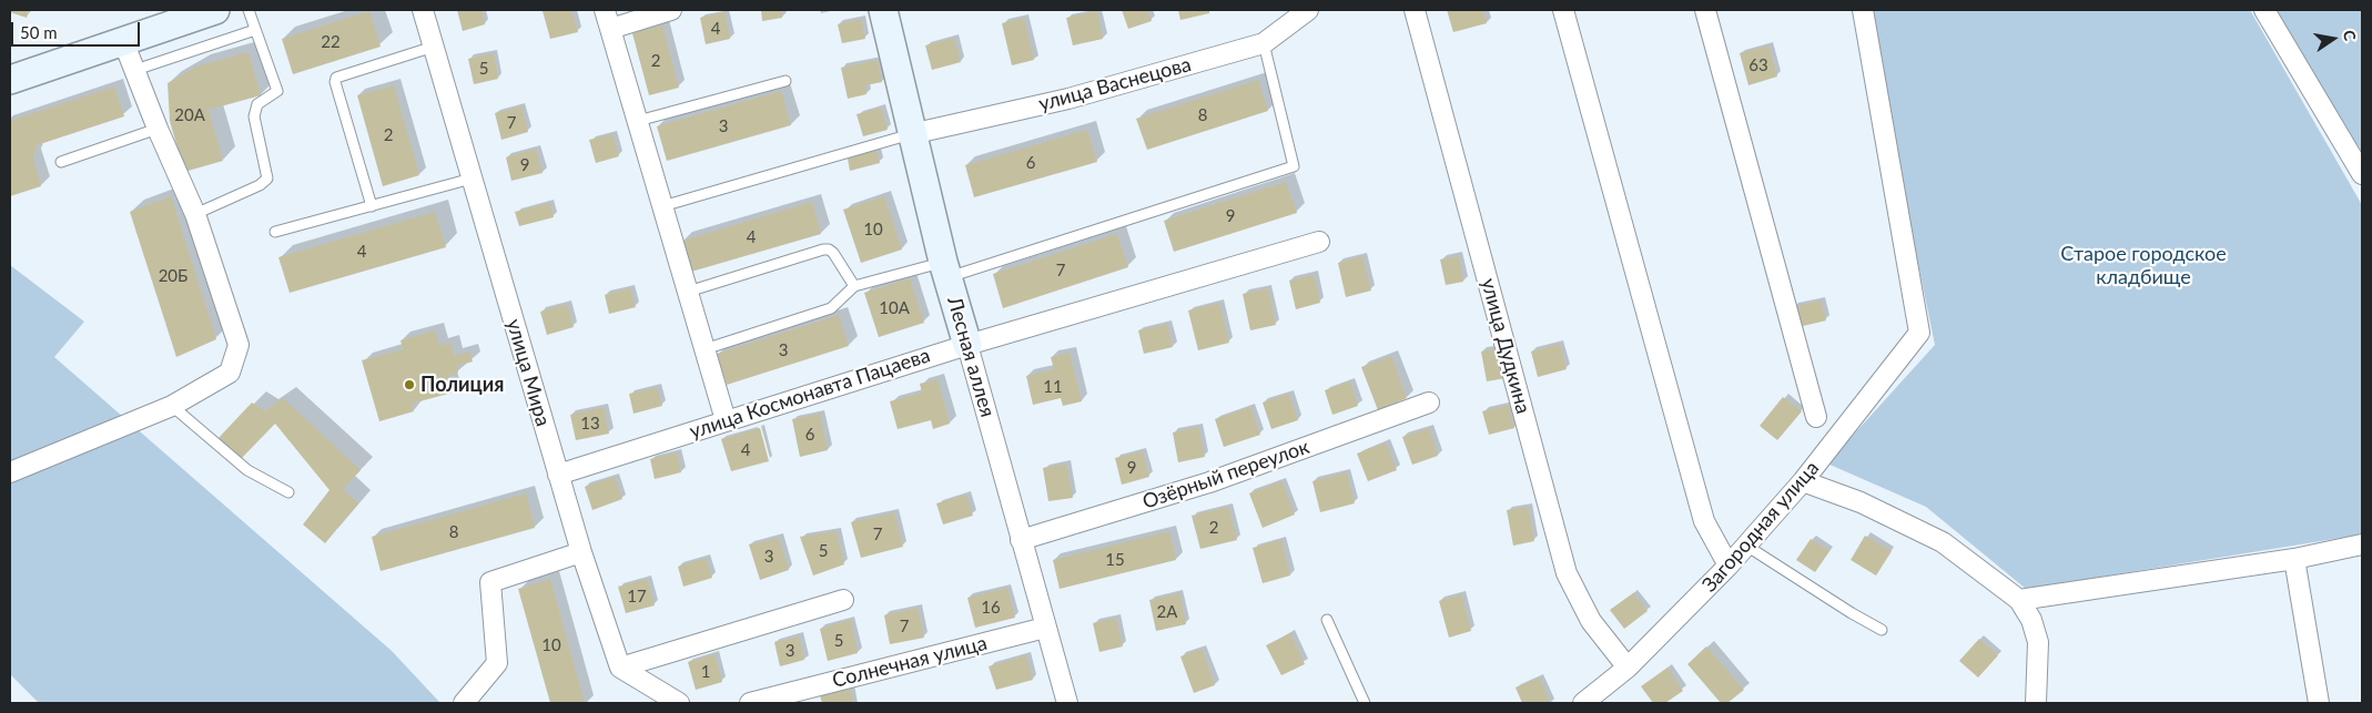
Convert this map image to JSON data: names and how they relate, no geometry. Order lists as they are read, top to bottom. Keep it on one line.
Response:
{"streets":{"street":["улица Васнецова","улица Дудкина","Лесная аллея","улица Мира","улица Космонавта Пацаева","Озёрный переулок","Загородная улица","Солнечная улица"]},"crossings":[["улица Васнецова","Лесная аллея"],["улица Дудкина","Загородная улица"],["Лесная аллея","улица Космонавта Пацаева"],["Лесная аллея","Озёрный переулок"],["Лесная аллея","Солнечная улица"],["улица Мира","улица Космонавта Пацаева"]],"parks":["Старое городское кладбище"],"places":["Полиция"],"house_numbers":["4","22","2","63","5","20А","8","7","3","2","6","9","9","10","4","4","7","20Б","10А","3","11","13","6","4","9","2","8","7","5","3","15","17","16","2А","7","5","10","3","1"],"scale_bar":"50 m","north":"right"}
